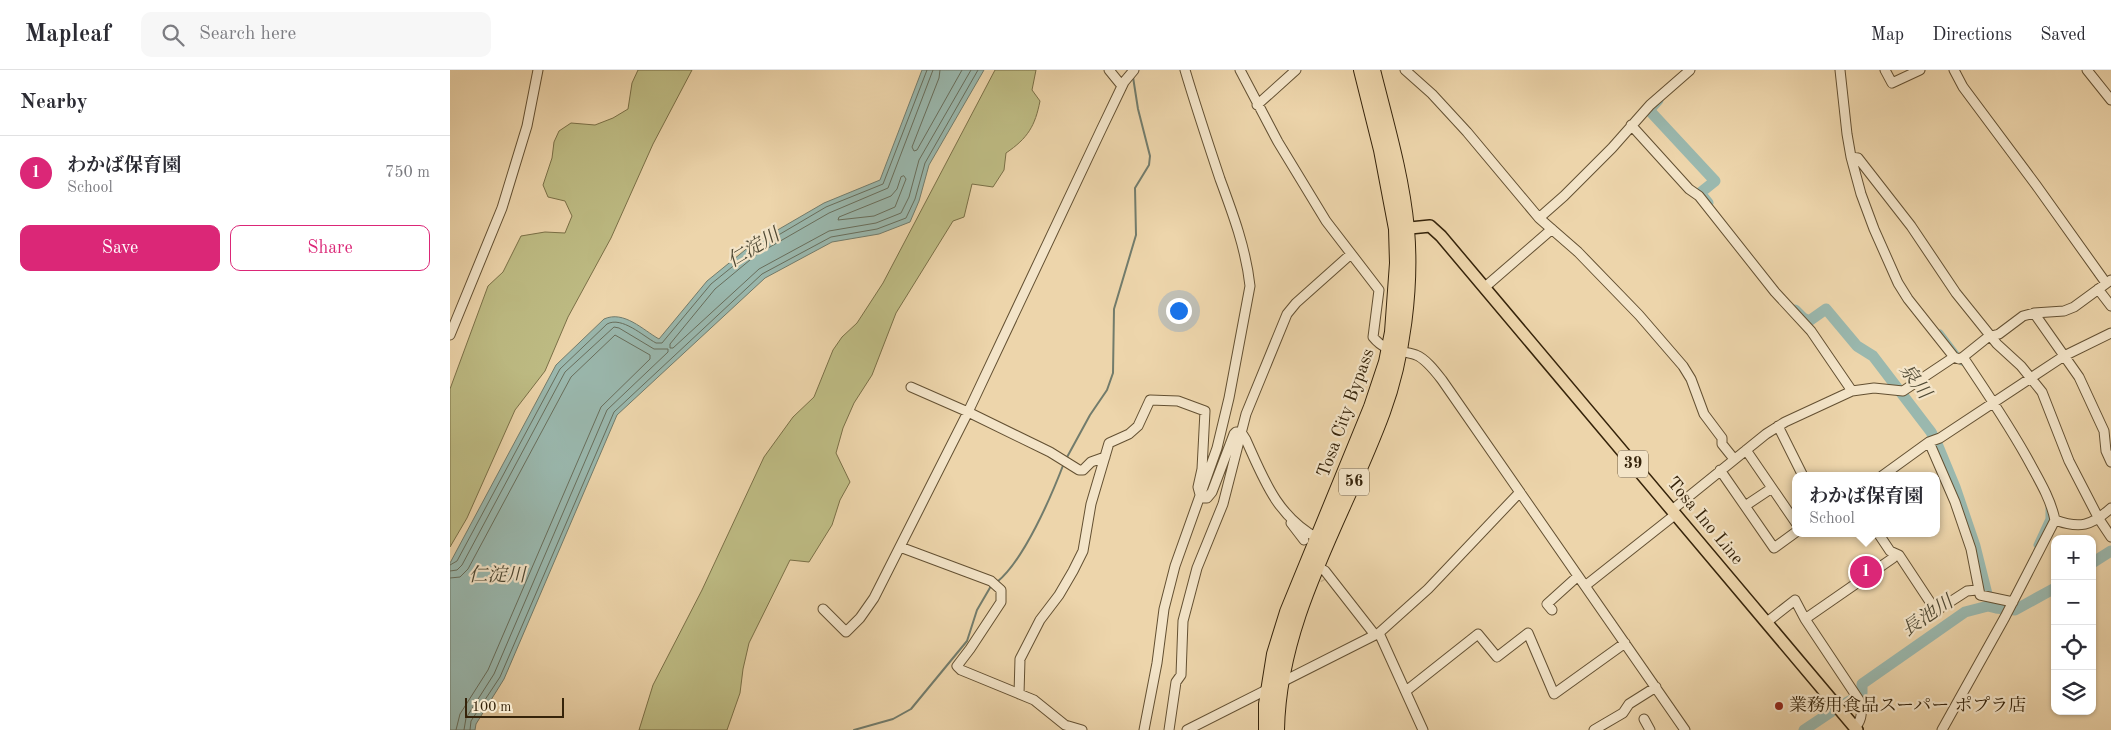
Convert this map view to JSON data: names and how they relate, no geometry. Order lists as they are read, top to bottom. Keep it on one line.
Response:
{"streets":{"highway":["Tosa City Bypass","56"],"main road":["39","Tosa Ino Line"]},"crossings":[["Tosa City Bypass","Tosa Ino Line"]],"water":["仁淀川","泉川","長池川"],"places":["業務用食品スーパー ポプラ店"],"scale_bar":"100 m","page":{"header":"Mapleaf","search":"Search here","nav":["Map","Directions","Saved"],"heading":"Nearby","list":[{"mark":"1","name":"わかば保育園","note":"School","value":"750 m"}],"buttons":["Save","Share"],"popup":["わかば保育園","School"],"map_buttons":["+","−"],"pins":"1","scale":"100 m"}}
